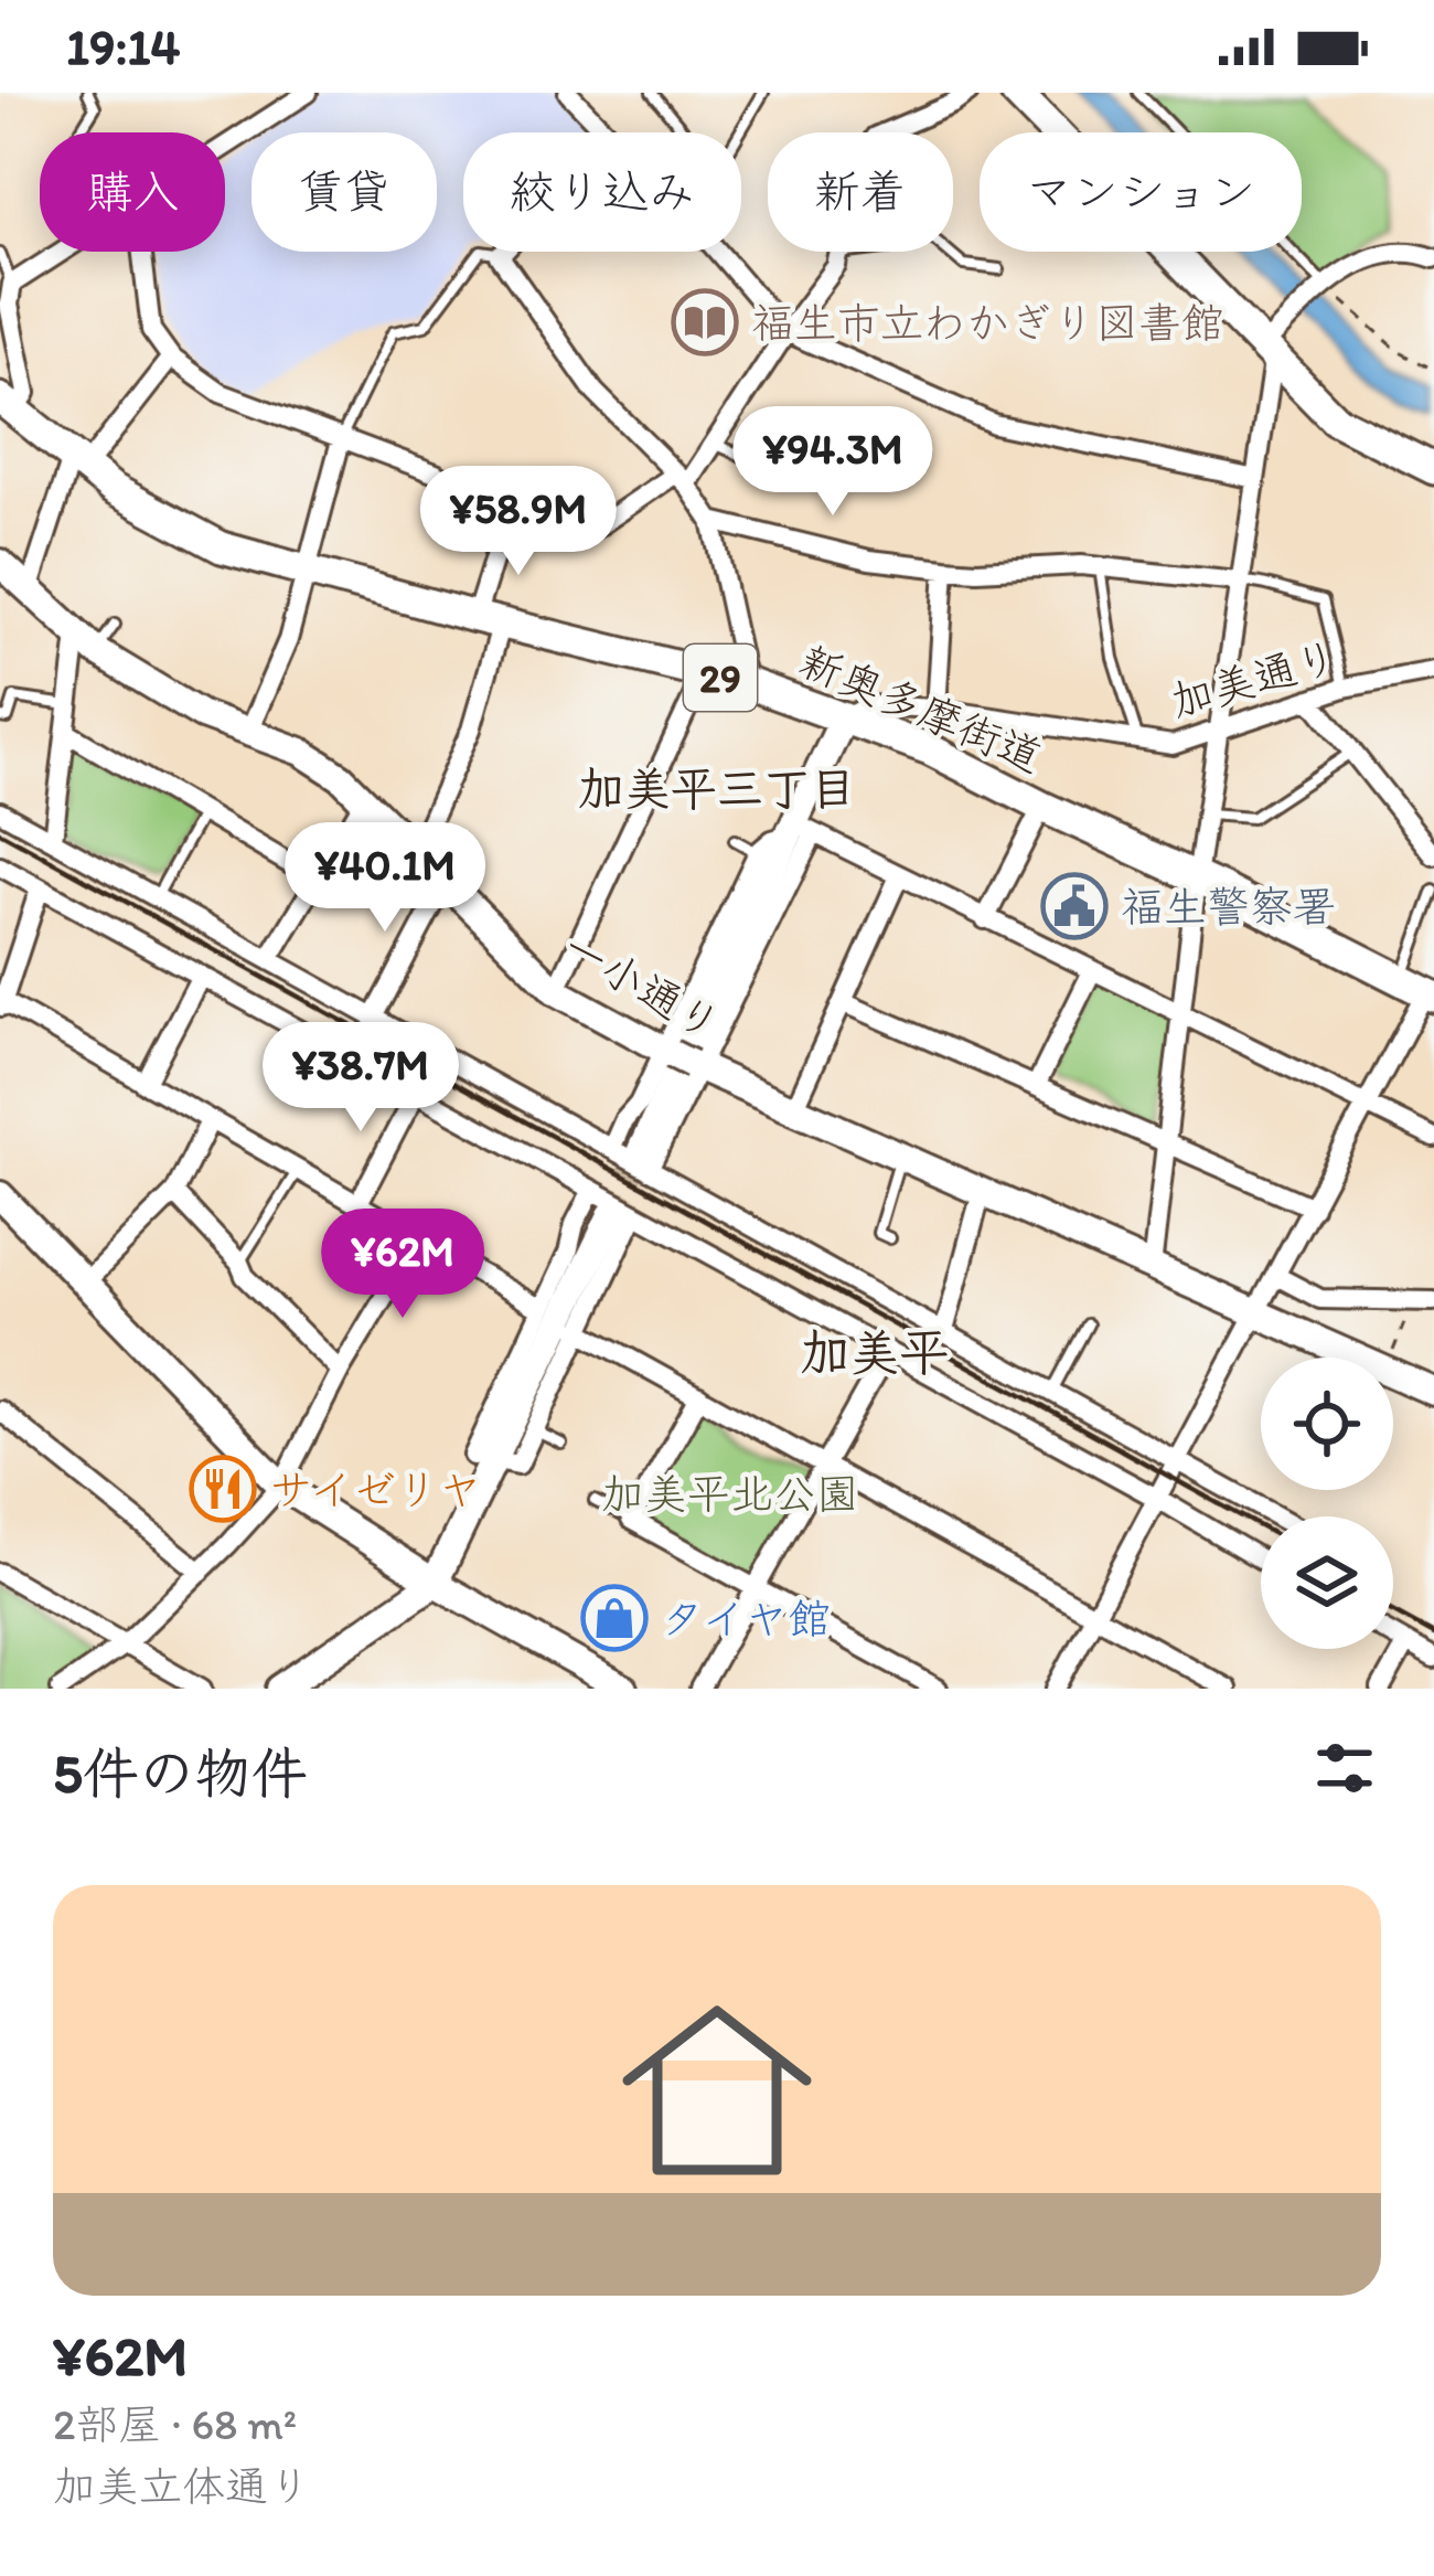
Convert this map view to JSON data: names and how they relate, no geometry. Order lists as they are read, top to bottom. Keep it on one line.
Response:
{"streets":{"main road":["29","新奥多摩街道"],"street":["加美通り","一小通り"]},"crossings":[["加美通り","新奥多摩街道"]],"districts":["加美平三丁目","加美平"],"parks":["加美平北公園"],"places":{"library":["福生市立わかぎり図書館"],"public building":["福生警察署"],"restaurant":["サイゼリヤ"],"shop":["タイヤ館"]},"page":{"status":"19:14","chip":["購入","賃貸","絞り込み","新着","マンション"],"price":["¥94.3M","¥58.9M","¥40.1M","¥38.7M","¥62M"],"heading":"5件の物件","list":[{"name":"¥62M","note":"2部屋 · 68 m² · 加美立体通り"}]}}
